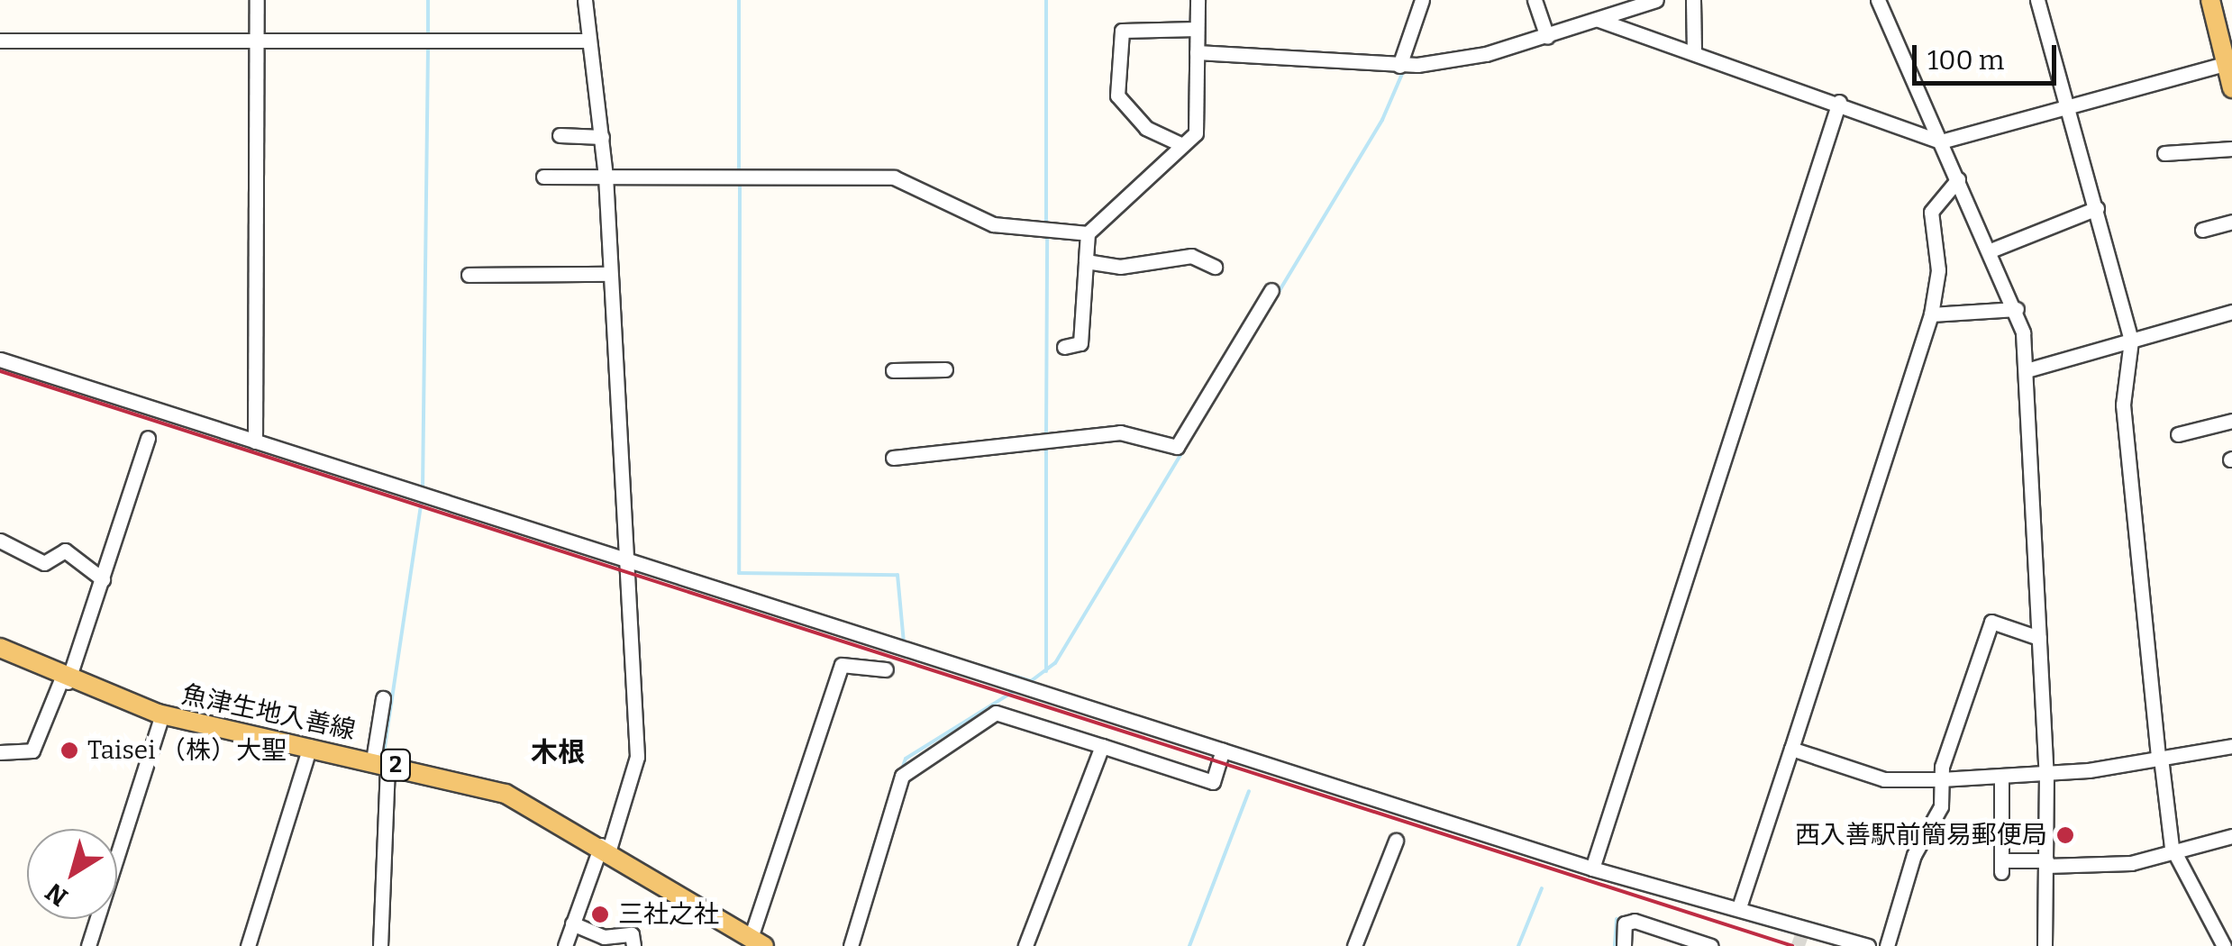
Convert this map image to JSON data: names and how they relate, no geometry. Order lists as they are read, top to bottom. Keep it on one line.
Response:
{"streets":{"main road":["魚津生地入善線","2"]},"districts":["木根"],"places":["Taisei （株）大聖","西入善駅前簡易郵便局","三社之社"],"scale_bar":"100 m","north":"bottom left"}
